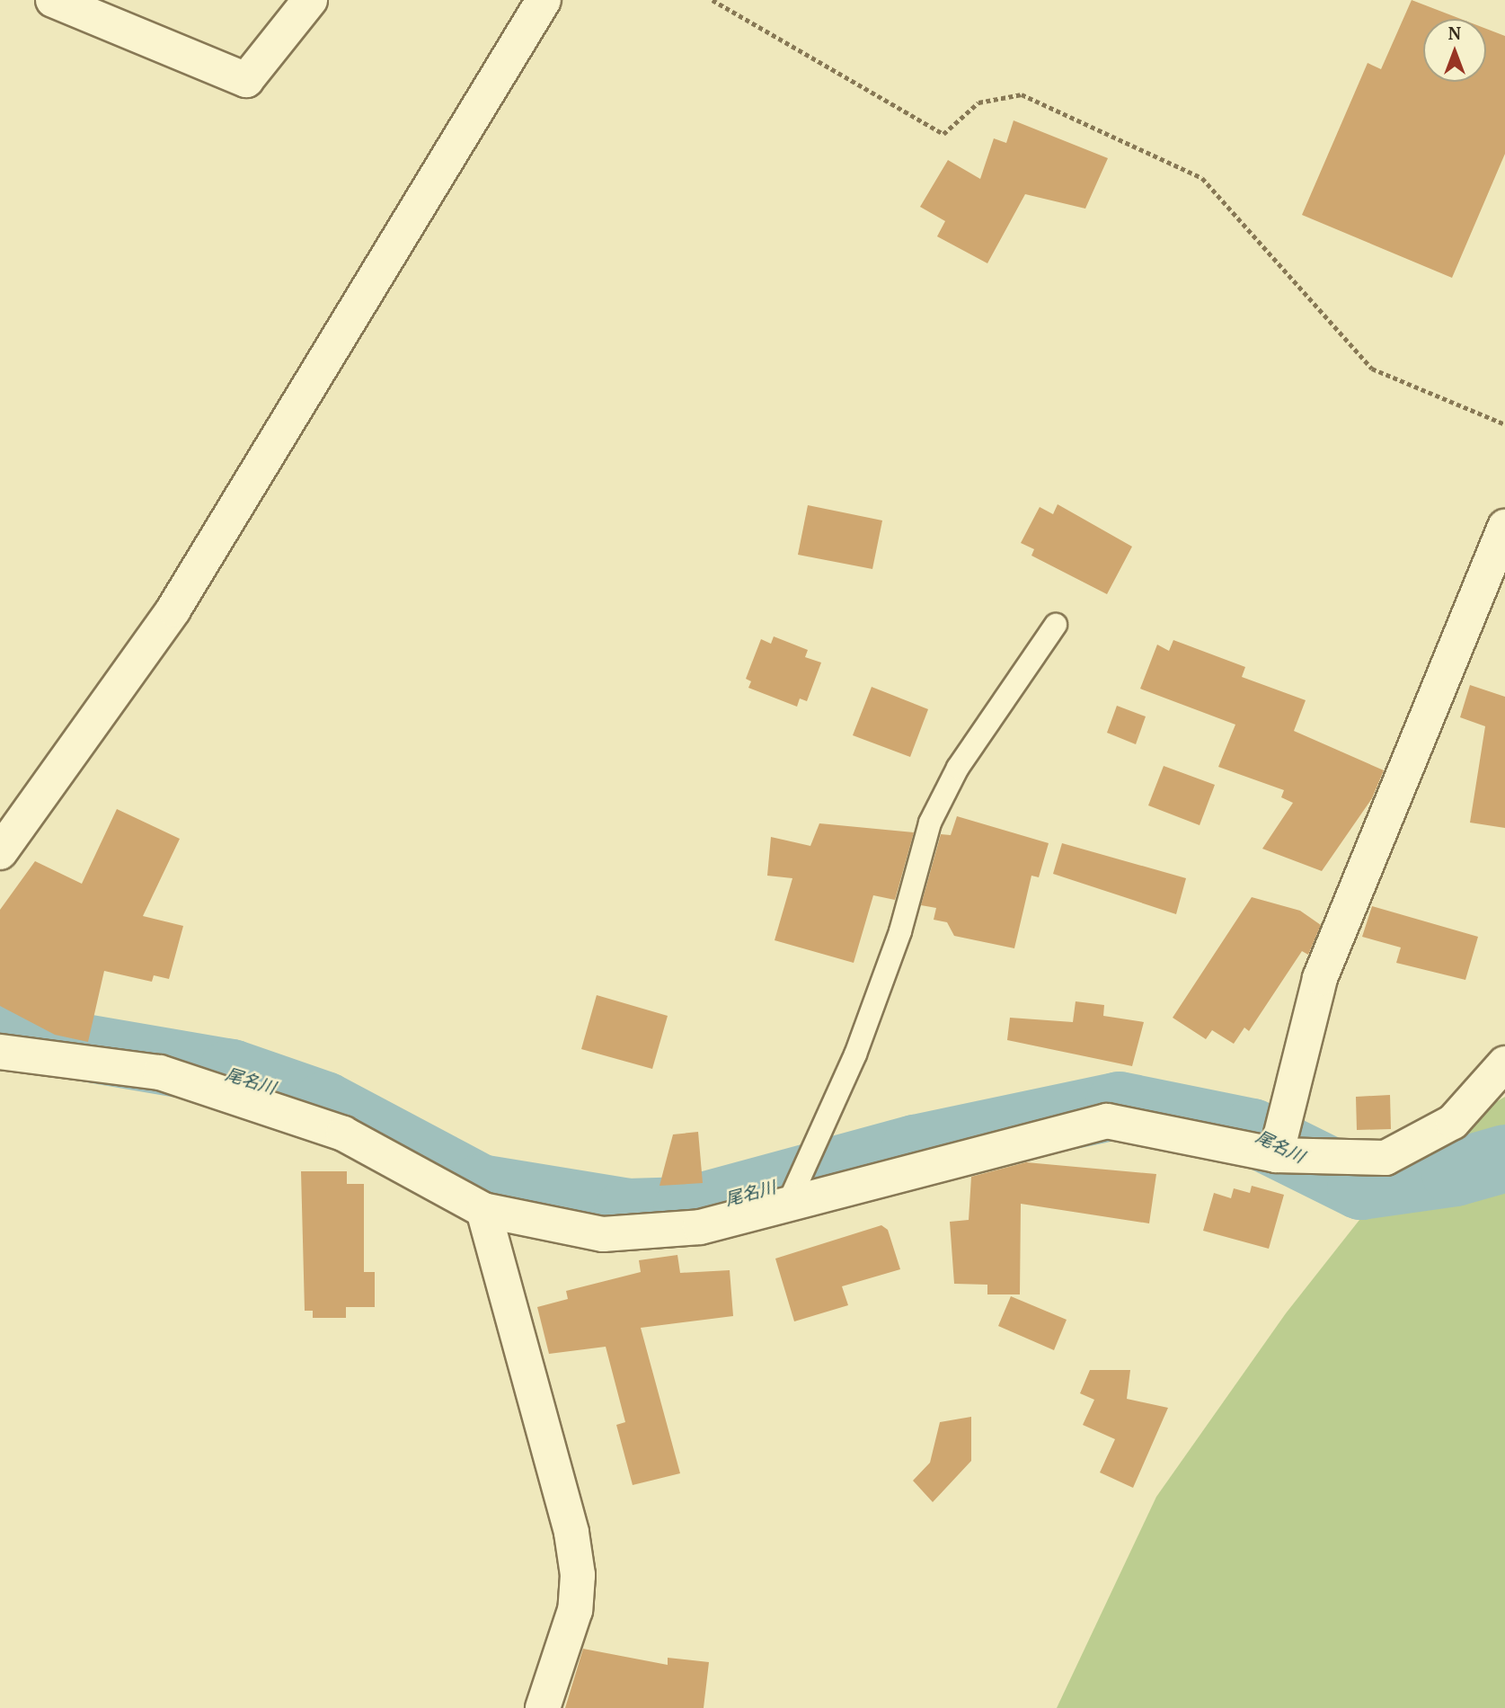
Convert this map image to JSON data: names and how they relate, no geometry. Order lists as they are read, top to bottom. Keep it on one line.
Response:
{"water":["尾名川"],"north":"top"}
